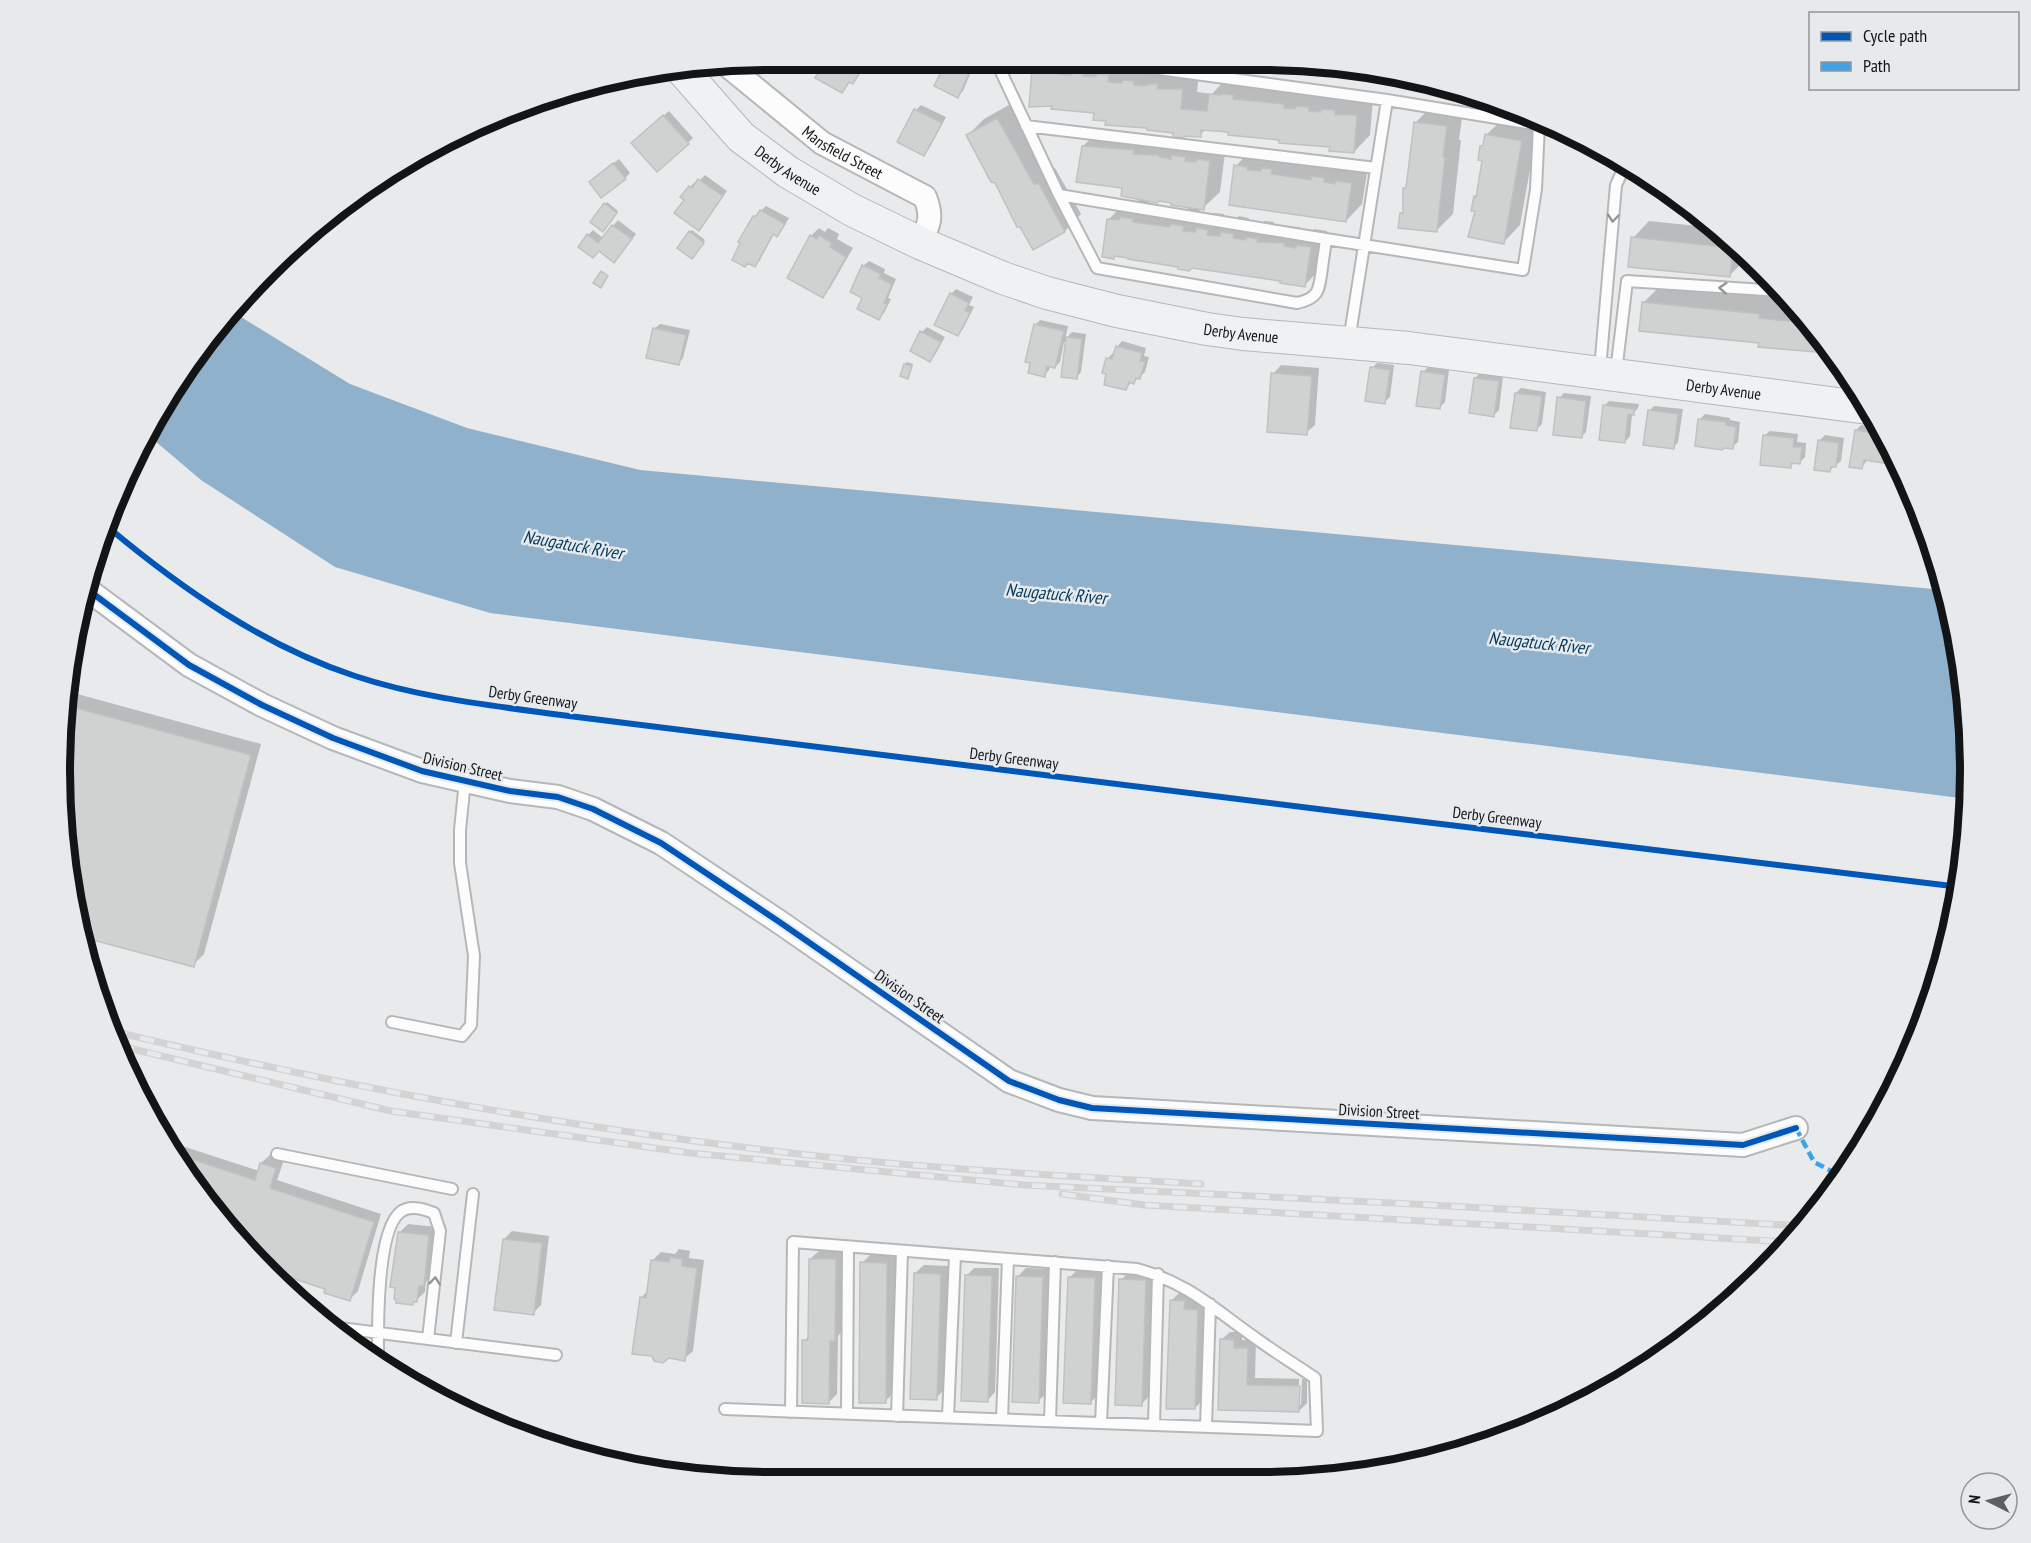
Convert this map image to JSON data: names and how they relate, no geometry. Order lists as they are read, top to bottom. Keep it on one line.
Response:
{"streets":{"main road":["Derby Avenue"],"street":["Mansfield Street","Division Street"],"cycle path":["Derby Greenway"]},"crossings":[["Mansfield Street","Derby Avenue"]],"water":["Naugatuck River"],"legend":["Cycle path","Path"],"north":"left"}
